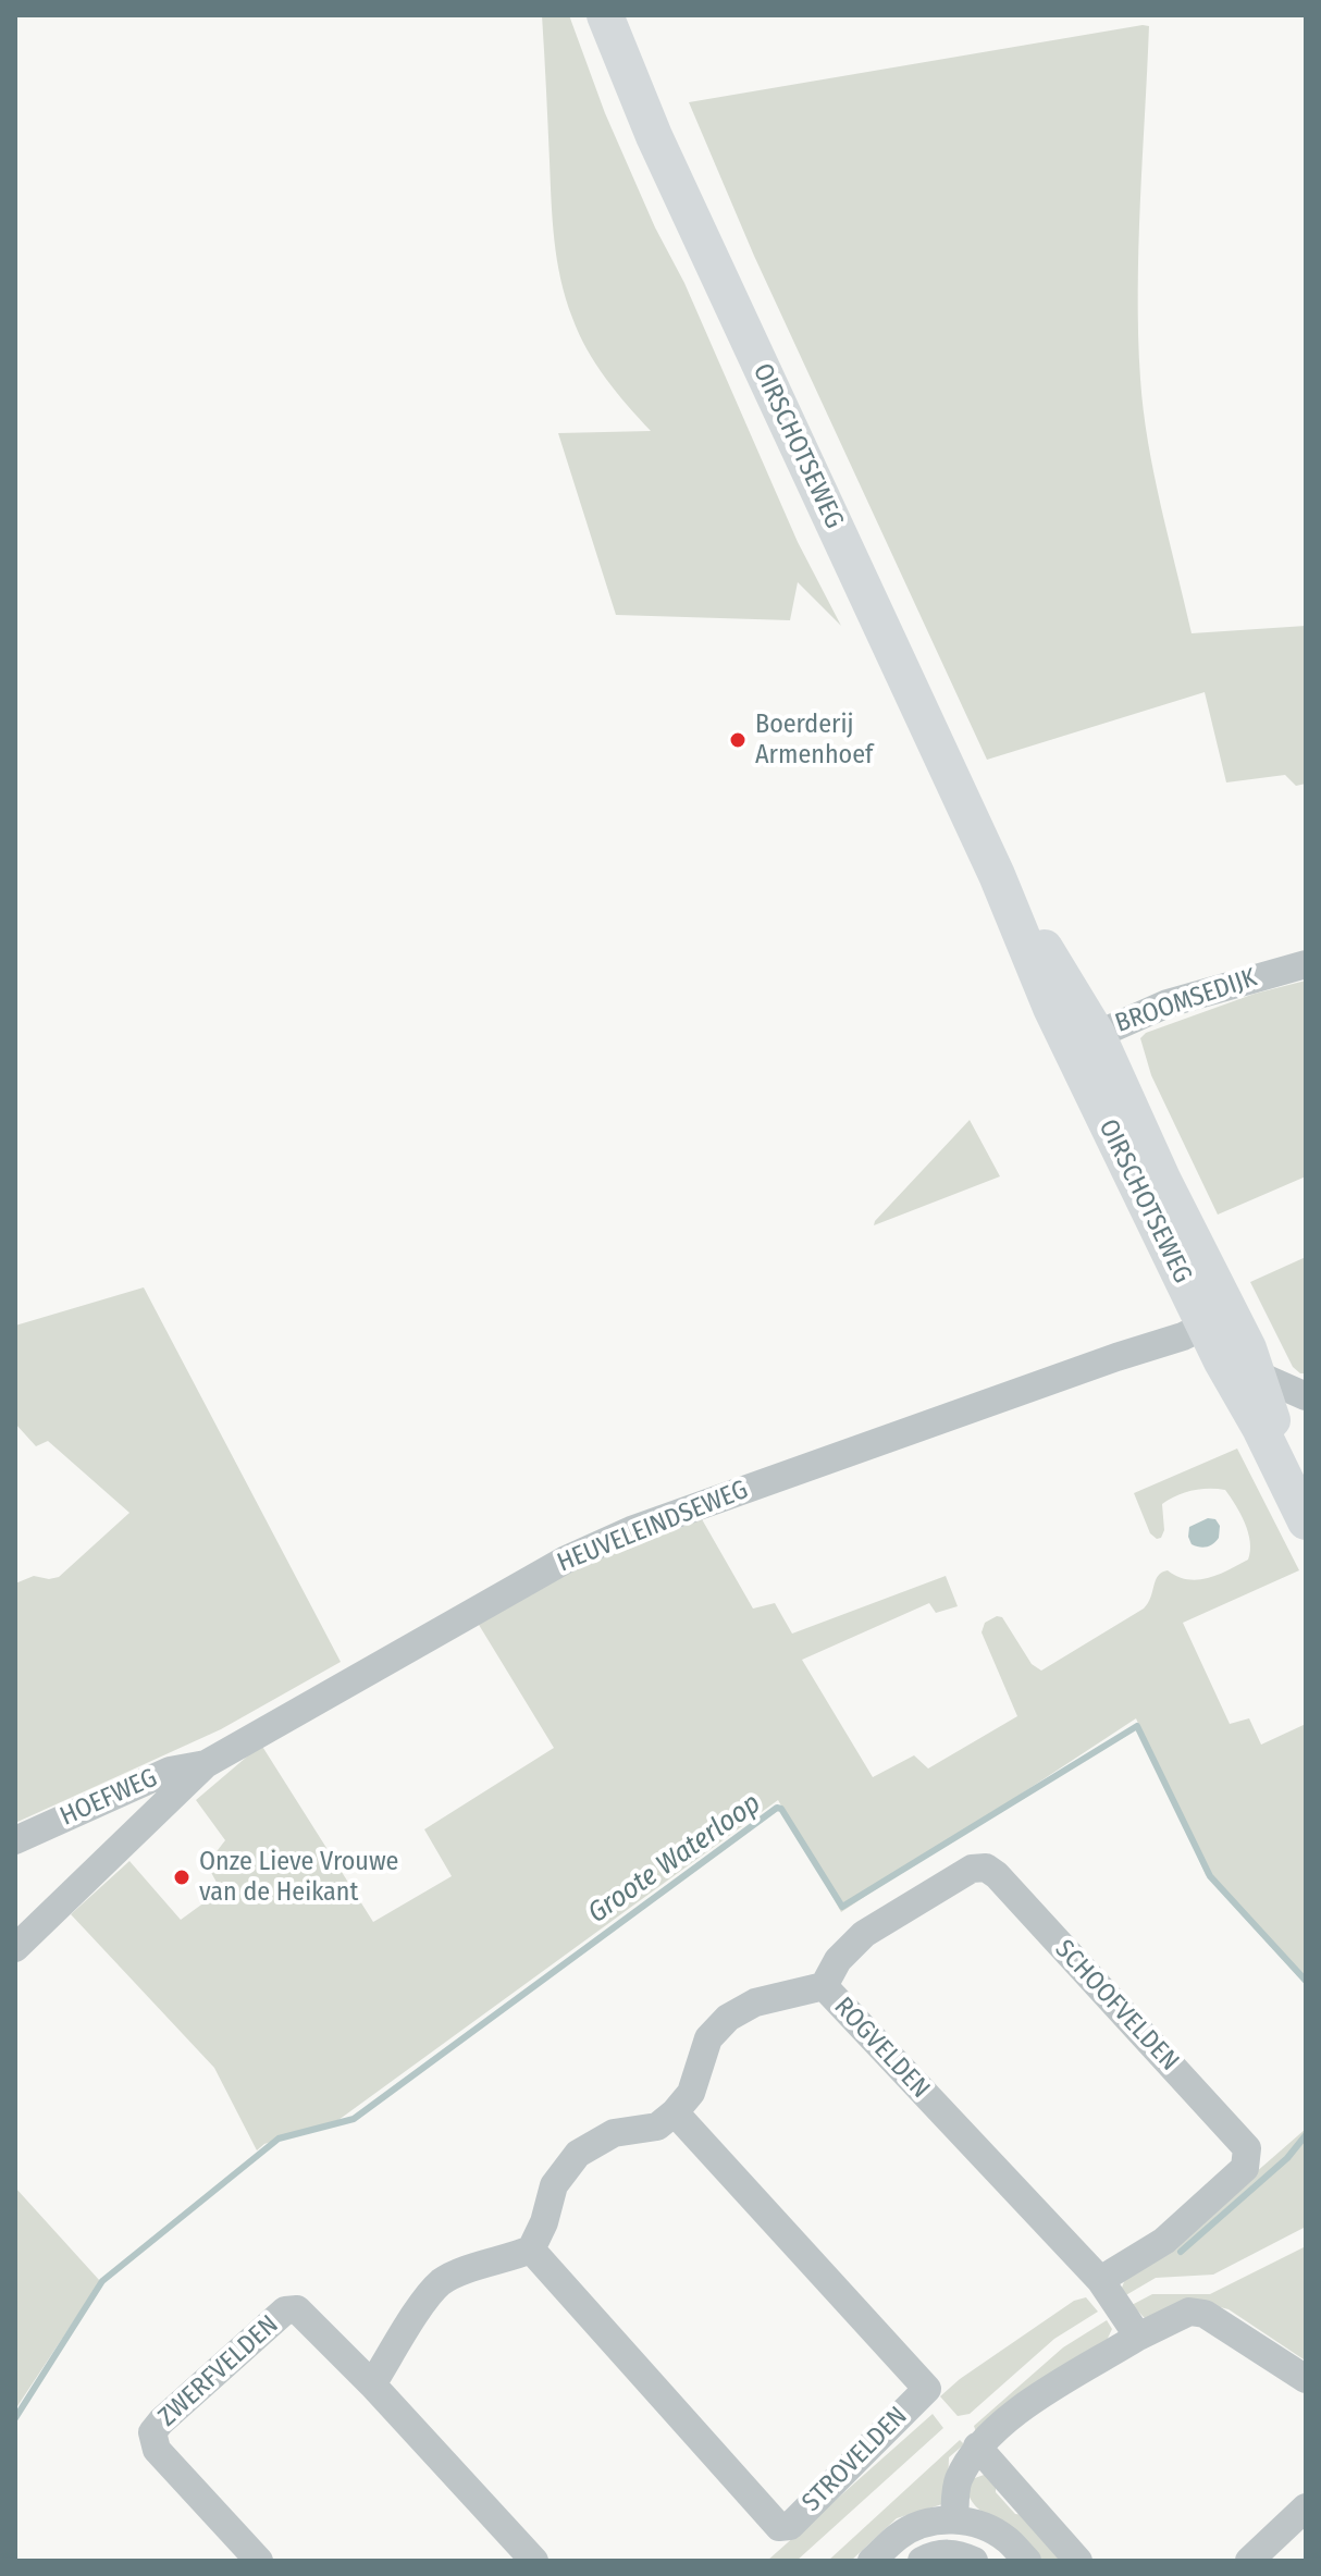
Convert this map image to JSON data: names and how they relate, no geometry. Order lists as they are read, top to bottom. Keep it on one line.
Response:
{"streets":{"main road":["OIRSCHOTSEWEG"],"street":["BROOMSEDIJK","HEUVELEINDSEWEG","HOEFWEG","SCHOOFVELDEN","ROGVELDEN","ZWERFVELDEN","STROVELDEN"]},"crossings":[["OIRSCHOTSEWEG","BROOMSEDIJK"],["OIRSCHOTSEWEG","HEUVELEINDSEWEG"],["HEUVELEINDSEWEG","HOEFWEG"],["SCHOOFVELDEN","ROGVELDEN"],["ROGVELDEN","STROVELDEN"]],"water":["Groote Waterloop"],"places":["Boerderij Armenhoef","Onze Lieve Vrouwe van de Heikant"]}
